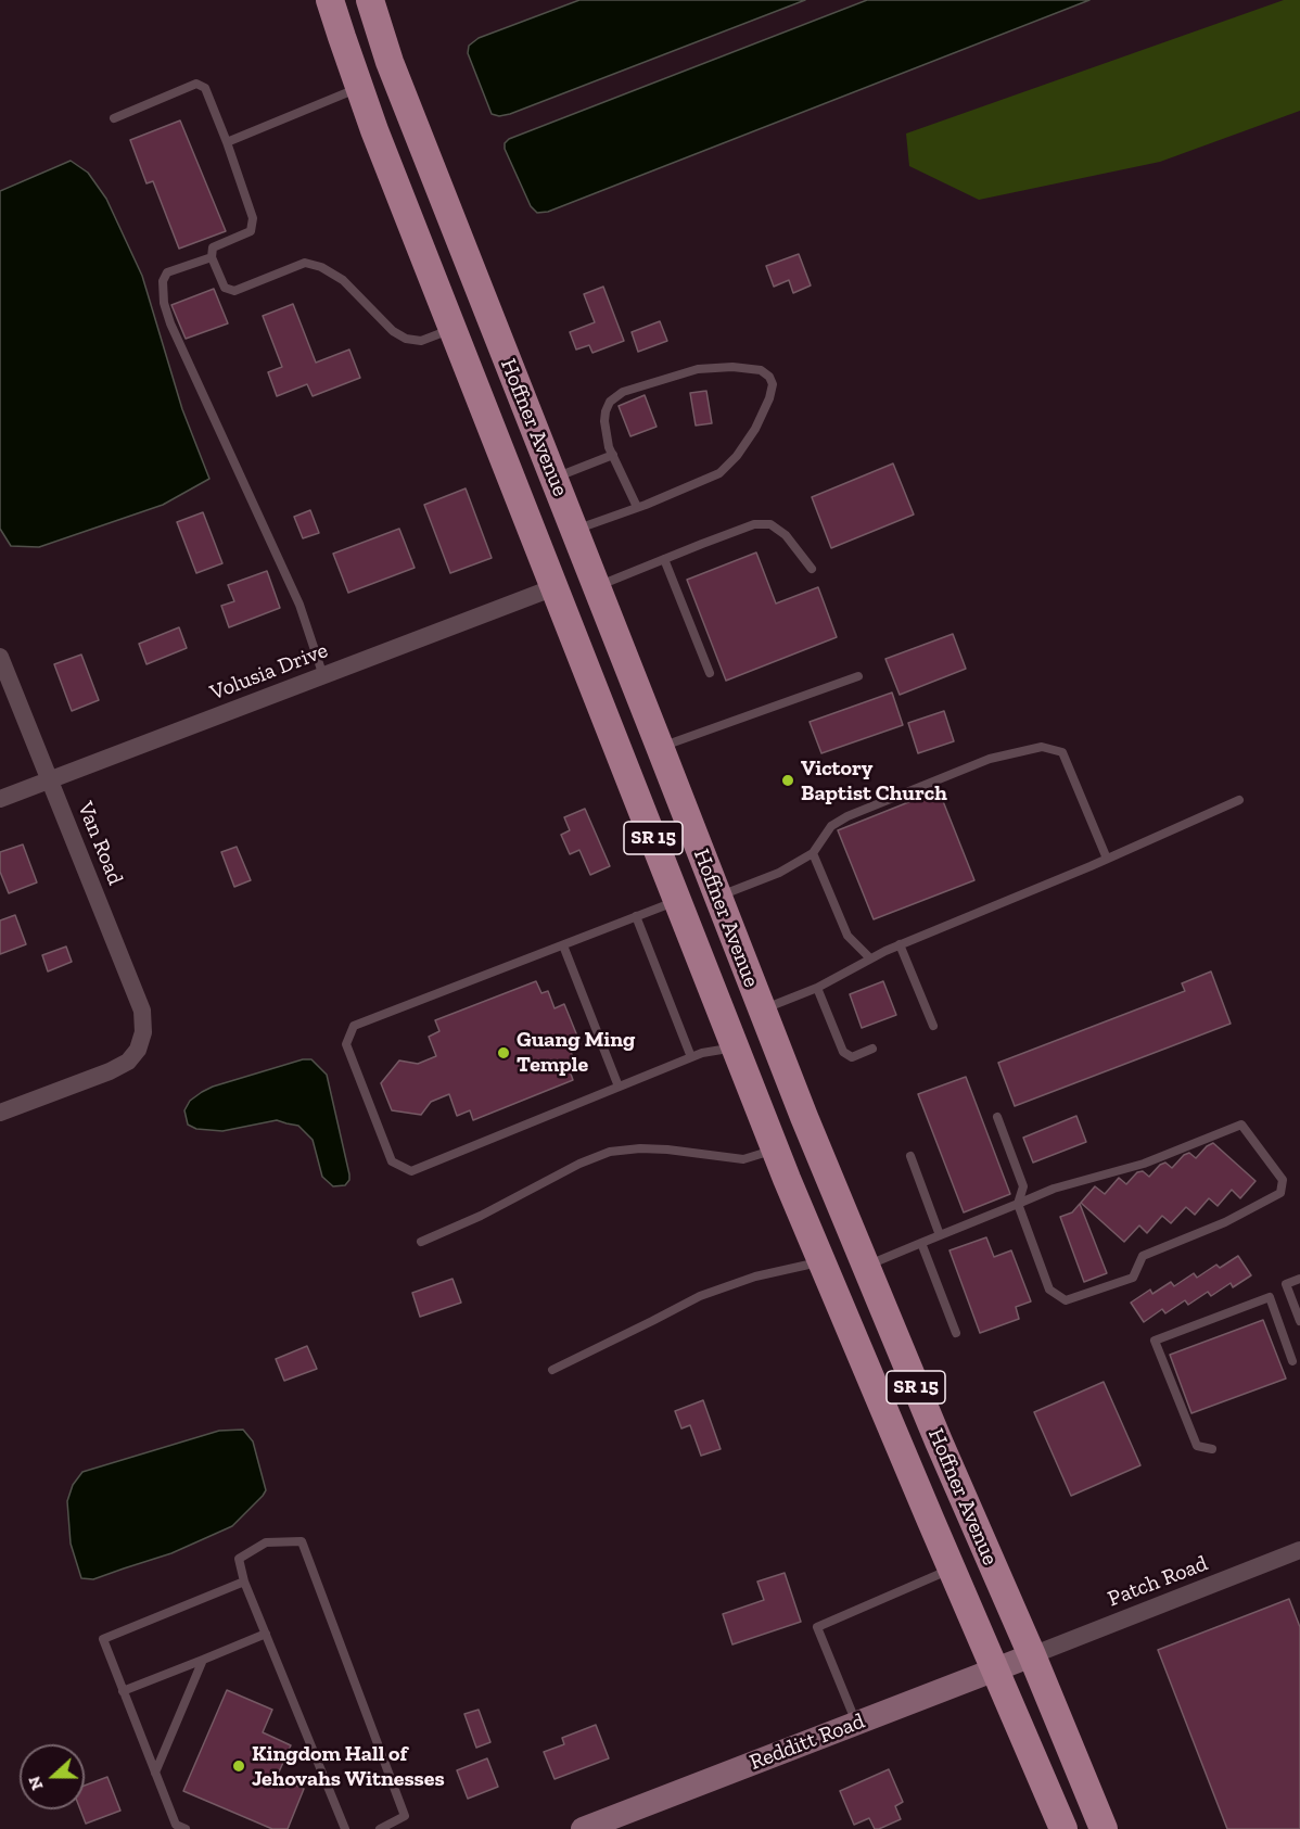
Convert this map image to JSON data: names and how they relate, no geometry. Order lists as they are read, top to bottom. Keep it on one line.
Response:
{"streets":{"main road":["Hoffner Avenue","SR 15"],"street":["Volusia Drive","Van Road","Patch Road","Redditt Road"]},"crossings":[["Hoffner Avenue","Volusia Drive"],["Hoffner Avenue","Patch Road"],["Hoffner Avenue","Redditt Road"],["Volusia Drive","Van Road"],["Patch Road","Redditt Road"]],"places":["Victory Baptist Church","Guang Ming Temple","Kingdom Hall of Jehovahs Witnesses"],"north":"left"}
